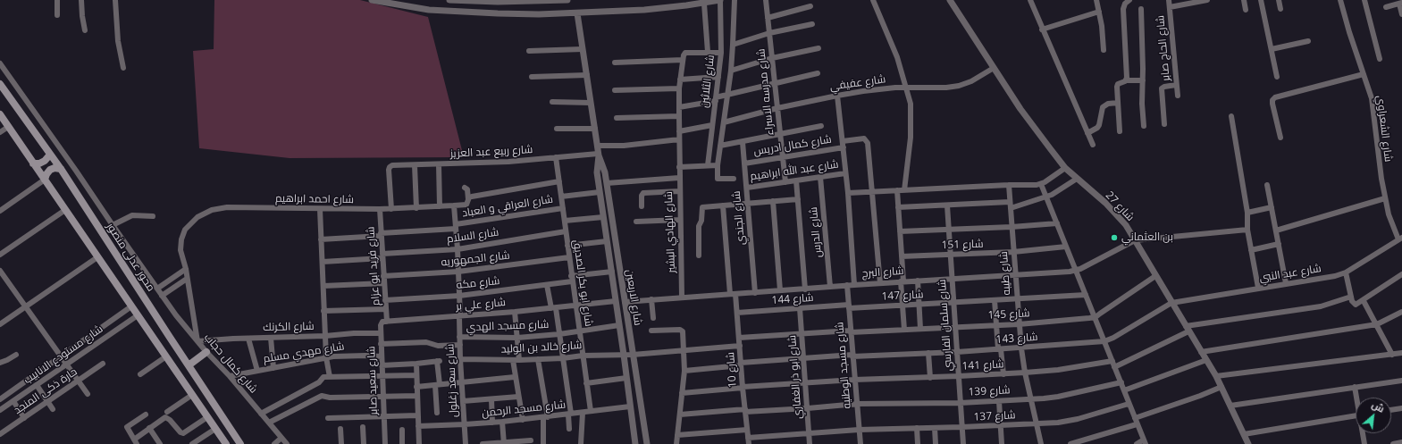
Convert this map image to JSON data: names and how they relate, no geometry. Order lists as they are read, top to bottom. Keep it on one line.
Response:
{"streets":{"main road":["محور عدلى منصور"],"street":["شارع الحاج صابر","شارع الثلاثين","شارع عفيفي","شارع مدرسه الاسراء","شارع الشعراوي","شارع كمال ادريس","شارع ربيع عبد العزيز","شارع عبد الله ابراهيم","شارع احمد ابراهيم","شارع العراقي و العباد","شارع 27","شارع الجندي","شارع الهادي البشير","شارع الدرس","شارع السلام","شارع 151","شارع الجمهوريه","شارع فريد ابو عزام","شارع البرج","شارع طيبه","شارع عبد النبي","شارع مكه","شارع ابو بكر الصديق","شارع 147","شارع الاربعين","شارع 144","شارع علي بر","شارع 145","شارع سلمان الفارسي","شارع مسجد الهدي","شارع الكرنك","شارع 143","شارع خالد بن الوليد","شارع مهدي مسلم","شارع مستودع الانابيب","شارع كمال حجاب","شارع مسجد الوطنيه","شارع 141","شارع 10","شارع ابو ذر الغفاري","شارع سعيد صابر","شارع سعد زغلول","حارة ذكى المنجد","شارع 139","شارع مسجد الرحمن","شارع 137"]},"crossings":[["شارع الثلاثين","شارع عفيفي"],["شارع عفيفي","شارع مدرسه الاسراء"],["شارع عفيفي","شارع 27"],["شارع مدرسه الاسراء","شارع كمال ادريس"],["شارع مدرسه الاسراء","شارع عبد الله ابراهيم"],["شارع الشعراوي","شارع عبد النبي"],["شارع كمال ادريس","شارع الجندي"],["شارع ربيع عبد العزيز","شارع احمد ابراهيم"],["شارع ربيع عبد العزيز","شارع ابو بكر الصديق"],["شارع ربيع عبد العزيز","شارع الاربعين"],["شارع عبد الله ابراهيم","شارع الجندي"],["شارع عبد الله ابراهيم","شارع الدرس"],["شارع احمد ابراهيم","شارع فريد ابو عزام"],["شارع احمد ابراهيم","شارع ابو بكر الصديق"],["شارع احمد ابراهيم","شارع الكرنك"],["شارع احمد ابراهيم","شارع كمال حجاب"],["شارع احمد ابراهيم","شارع سعد زغلول"],["شارع العراقي و العباد","شارع فريد ابو عزام"],["شارع العراقي و العباد","شارع ابو بكر الصديق"],["شارع العراقي و العباد","شارع سعد زغلول"],["شارع 27","شارع البرج"],["شارع 27","شارع عبد النبي"],["شارع 27","شارع 145"],["شارع 27","شارع 143"],["شارع الجندي","شارع البرج"],["شارع الهادي البشير","شارع البرج"],["شارع الدرس","شارع البرج"],["شارع السلام","شارع فريد ابو عزام"],["شارع السلام","شارع ابو بكر الصديق"],["شارع السلام","شارع سعد زغلول"],["شارع 151","شارع طيبه"],["شارع 151","شارع سلمان الفارسي"],["شارع الجمهوريه","شارع فريد ابو عزام"],["شارع الجمهوريه","شارع ابو بكر الصديق"],["شارع الجمهوريه","شارع سعد زغلول"],["شارع فريد ابو عزام","شارع مكه"],["شارع فريد ابو عزام","شارع علي بر"],["شارع فريد ابو عزام","شارع سعيد صابر"],["شارع البرج","شارع طيبه"],["شارع البرج","شارع الاربعين"],["شارع البرج","شارع سلمان الفارسي"],["شارع البرج","شارع مسجد الوطنيه"],["شارع البرج","شارع 10"],["شارع طيبه","شارع 147"],["شارع طيبه","شارع 145"],["شارع طيبه","شارع 143"],["شارع طيبه","شارع 141"],["شارع طيبه","شارع 139"],["شارع طيبه","شارع 137"],["شارع عبد النبي","شارع 143"],["شارع مكه","شارع ابو بكر الصديق"],["شارع مكه","شارع الاربعين"],["شارع مكه","شارع سعد زغلول"],["شارع ابو بكر الصديق","شارع علي بر"],["شارع ابو بكر الصديق","شارع مسجد الهدي"],["شارع ابو بكر الصديق","شارع خالد بن الوليد"],["شارع ابو بكر الصديق","شارع مسجد الرحمن"],["شارع 147","شارع 144"],["شارع 147","شارع سلمان الفارسي"],["شارع 147","شارع مسجد الوطنيه"],["شارع الاربعين","شارع علي بر"],["شارع الاربعين","شارع مسجد الهدي"],["شارع الاربعين","شارع خالد بن الوليد"],["شارع الاربعين","شارع مسجد الرحمن"],["شارع 144","شارع مسجد الوطنيه"],["شارع 144","شارع 10"],["شارع 144","شارع ابو ذر الغفاري"],["شارع علي بر","شارع سعيد صابر"],["شارع علي بر","شارع سعد زغلول"],["شارع 145","شارع سلمان الفارسي"],["شارع 145","شارع مسجد الوطنيه"],["شارع 145","شارع 10"],["شارع 145","شارع ابو ذر الغفاري"],["شارع سلمان الفارسي","شارع 143"],["شارع سلمان الفارسي","شارع 141"],["شارع سلمان الفارسي","شارع 139"],["شارع سلمان الفارسي","شارع 137"],["شارع مسجد الهدي","شارع سعد زغلول"],["شارع الكرنك","شارع كمال حجاب"],["شارع الكرنك","شارع سعيد صابر"],["شارع 143","شارع مسجد الوطنيه"],["شارع 143","شارع 10"],["شارع 143","شارع ابو ذر الغفاري"],["شارع خالد بن الوليد","شارع 10"],["شارع خالد بن الوليد","شارع سعد زغلول"],["شارع مهدي مسلم","شارع كمال حجاب"],["شارع مهدي مسلم","شارع سعيد صابر"],["شارع مسجد الوطنيه","شارع 141"],["شارع مسجد الوطنيه","شارع 139"],["شارع مسجد الوطنيه","شارع 137"],["شارع 141","شارع 10"],["شارع 141","شارع ابو ذر الغفاري"],["شارع 10","شارع 139"],["شارع 10","شارع 137"],["شارع ابو ذر الغفاري","شارع 139"],["شارع ابو ذر الغفاري","شارع 137"],["شارع سعد زغلول","شارع مسجد الرحمن"]],"places":["بن العثماني"],"north":"top right"}
